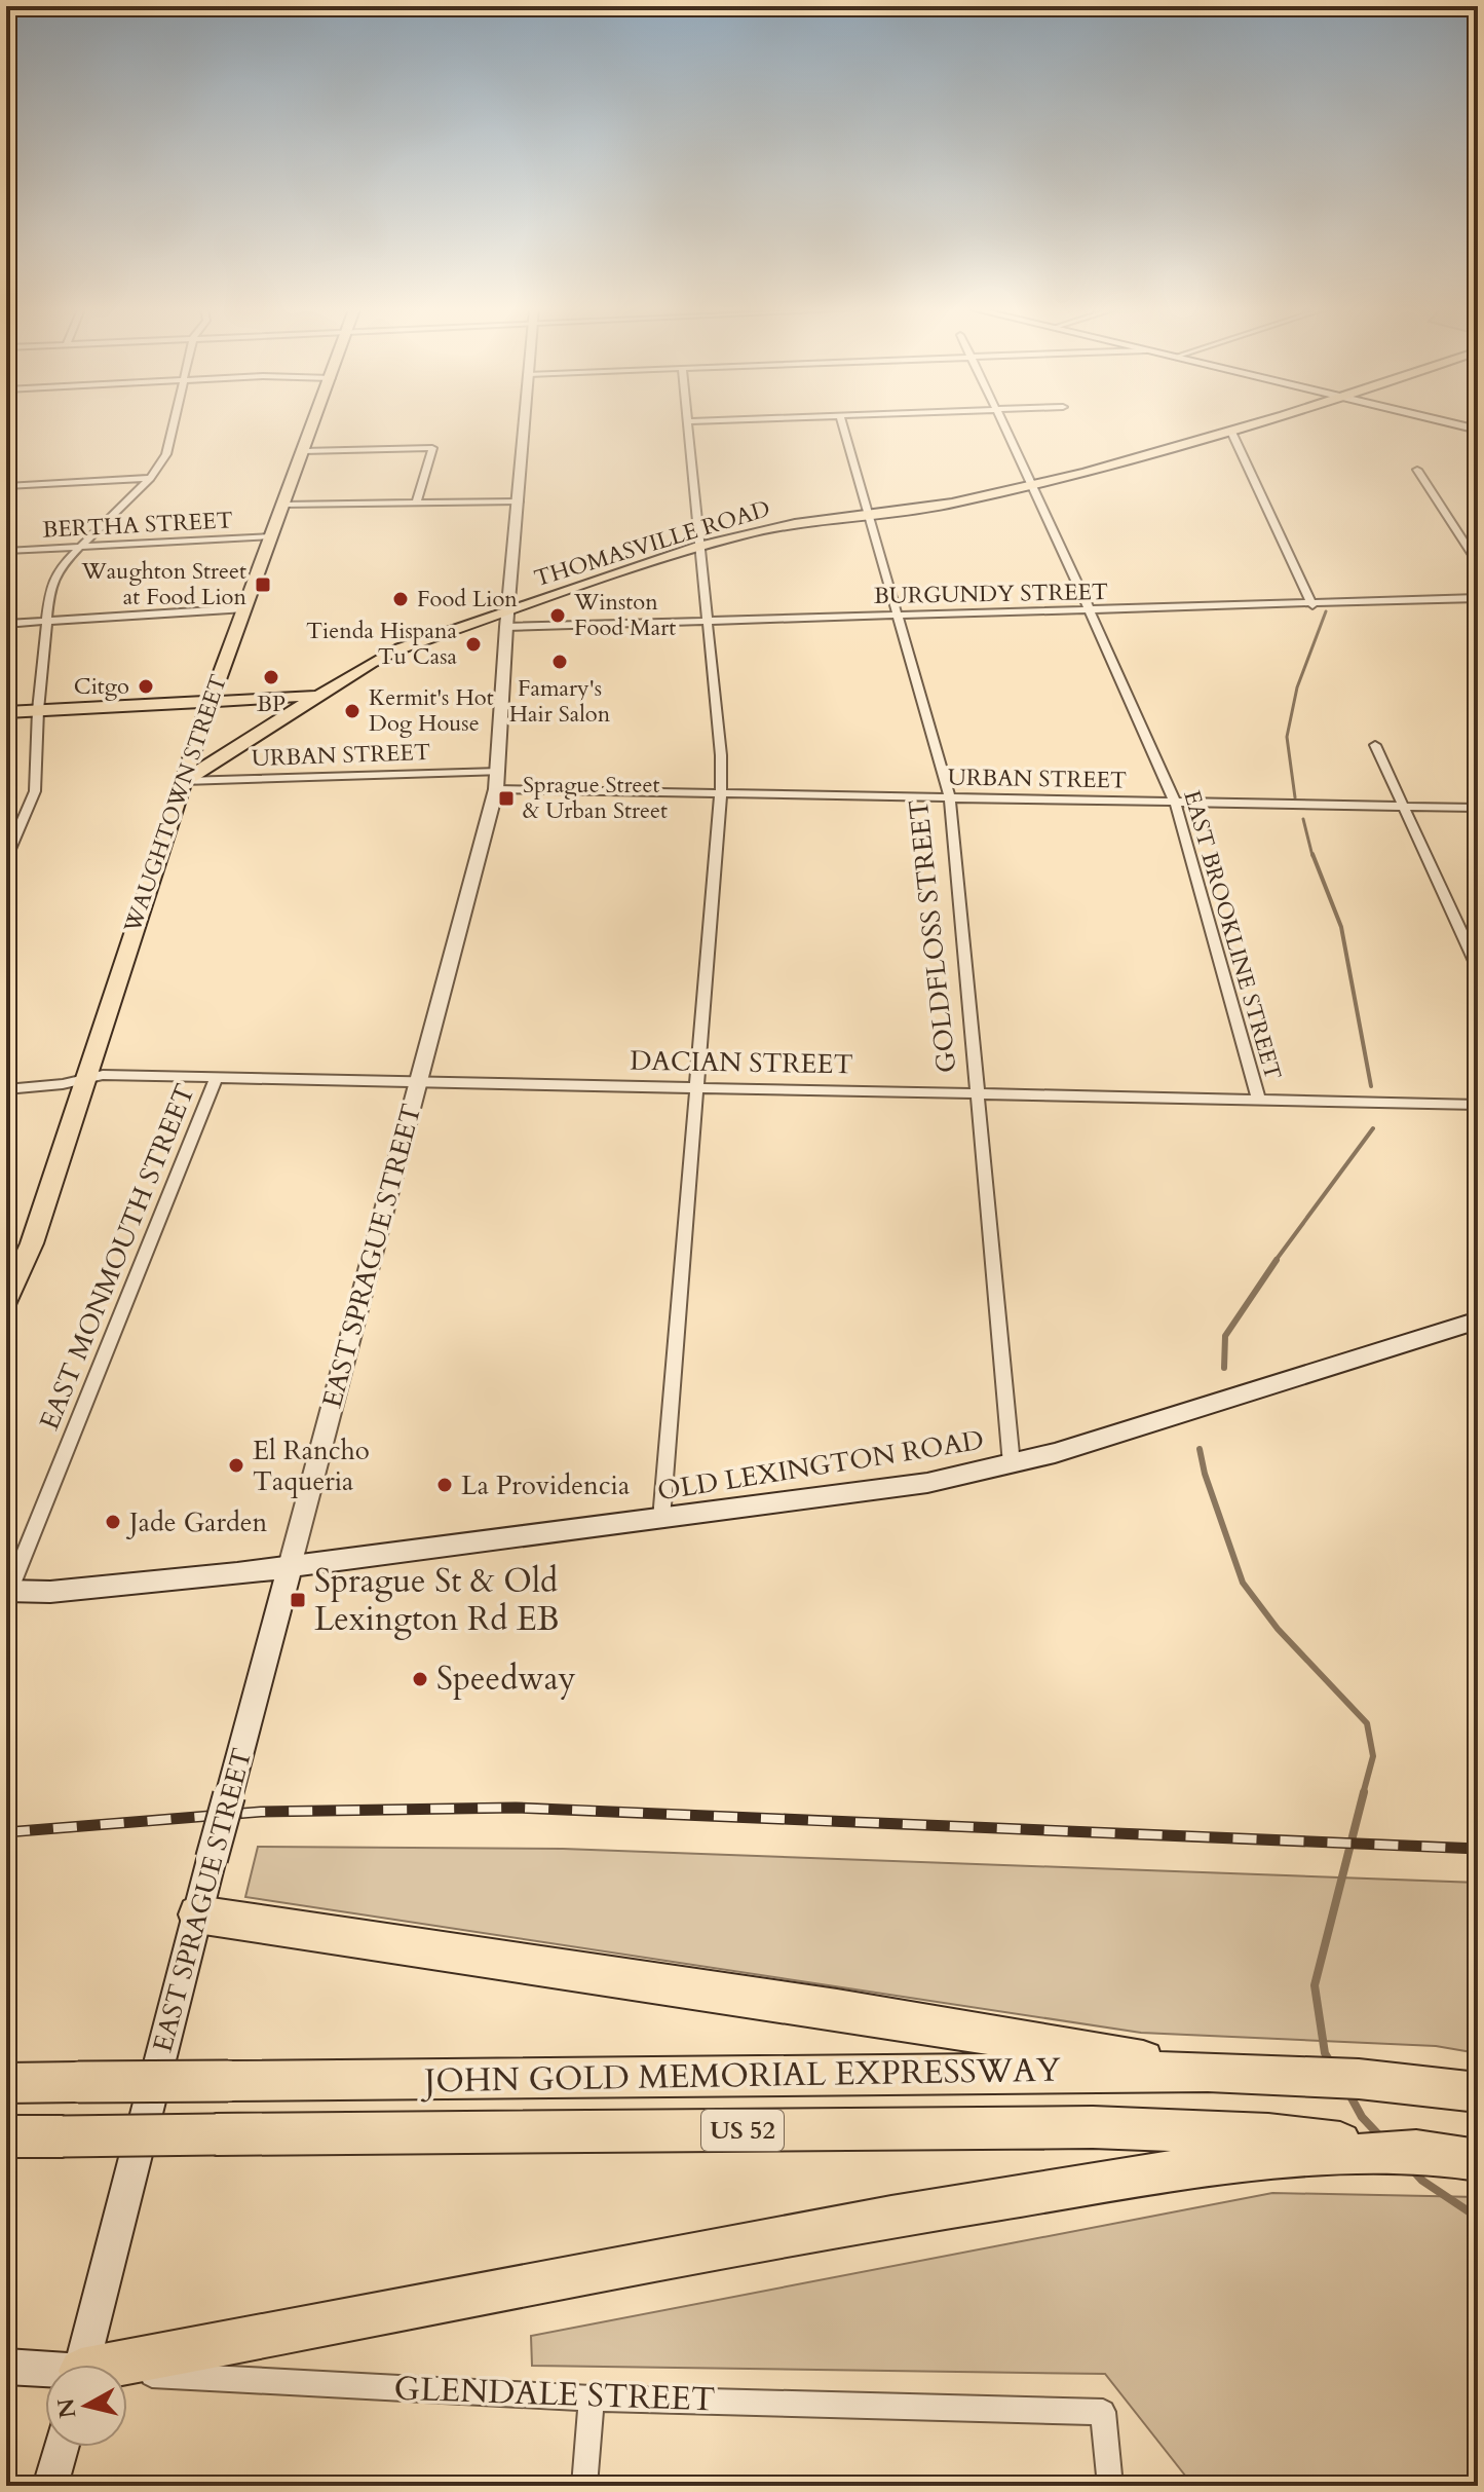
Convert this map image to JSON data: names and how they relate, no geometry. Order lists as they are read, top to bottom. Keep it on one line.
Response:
{"streets":{"highway":["JOHN GOLD MEMORIAL EXPRESSWAY","US 52"],"main road":["THOMASVILLE ROAD","WAUGHTOWN STREET","EAST SPRAGUE STREET","OLD LEXINGTON ROAD","GLENDALE STREET"],"street":["BERTHA STREET","BURGUNDY STREET","URBAN STREET","EAST BROOKLINE STREET","GOLDFLOSS STREET","DACIAN STREET","EAST MONMOUTH STREET"]},"crossings":[["BERTHA STREET","WAUGHTOWN STREET"],["THOMASVILLE ROAD","BURGUNDY STREET"],["THOMASVILLE ROAD","URBAN STREET"],["THOMASVILLE ROAD","WAUGHTOWN STREET"],["THOMASVILLE ROAD","EAST BROOKLINE STREET"],["THOMASVILLE ROAD","GOLDFLOSS STREET"],["THOMASVILLE ROAD","EAST SPRAGUE STREET"],["BURGUNDY STREET","EAST BROOKLINE STREET"],["BURGUNDY STREET","GOLDFLOSS STREET"],["BURGUNDY STREET","EAST SPRAGUE STREET"],["URBAN STREET","WAUGHTOWN STREET"],["URBAN STREET","EAST BROOKLINE STREET"],["URBAN STREET","GOLDFLOSS STREET"],["URBAN STREET","EAST SPRAGUE STREET"],["WAUGHTOWN STREET","DACIAN STREET"],["EAST BROOKLINE STREET","DACIAN STREET"],["GOLDFLOSS STREET","DACIAN STREET"],["GOLDFLOSS STREET","OLD LEXINGTON ROAD"],["DACIAN STREET","EAST SPRAGUE STREET"],["DACIAN STREET","EAST MONMOUTH STREET"],["EAST SPRAGUE STREET","OLD LEXINGTON ROAD"],["EAST MONMOUTH STREET","OLD LEXINGTON ROAD"]],"places":{"transit":["Waughton Street at Food Lion","Sprague Street & Urban Street","Sprague St & Old Lexington Rd EB"],"other":["Food Lion","Winston Food Mart","Tienda Hispana Tu Casa","Famary's Hair Salon","BP","Citgo","Kermit's Hot Dog House","El Rancho Taqueria","La Providencia","Jade Garden","Speedway"]},"north":"left"}
